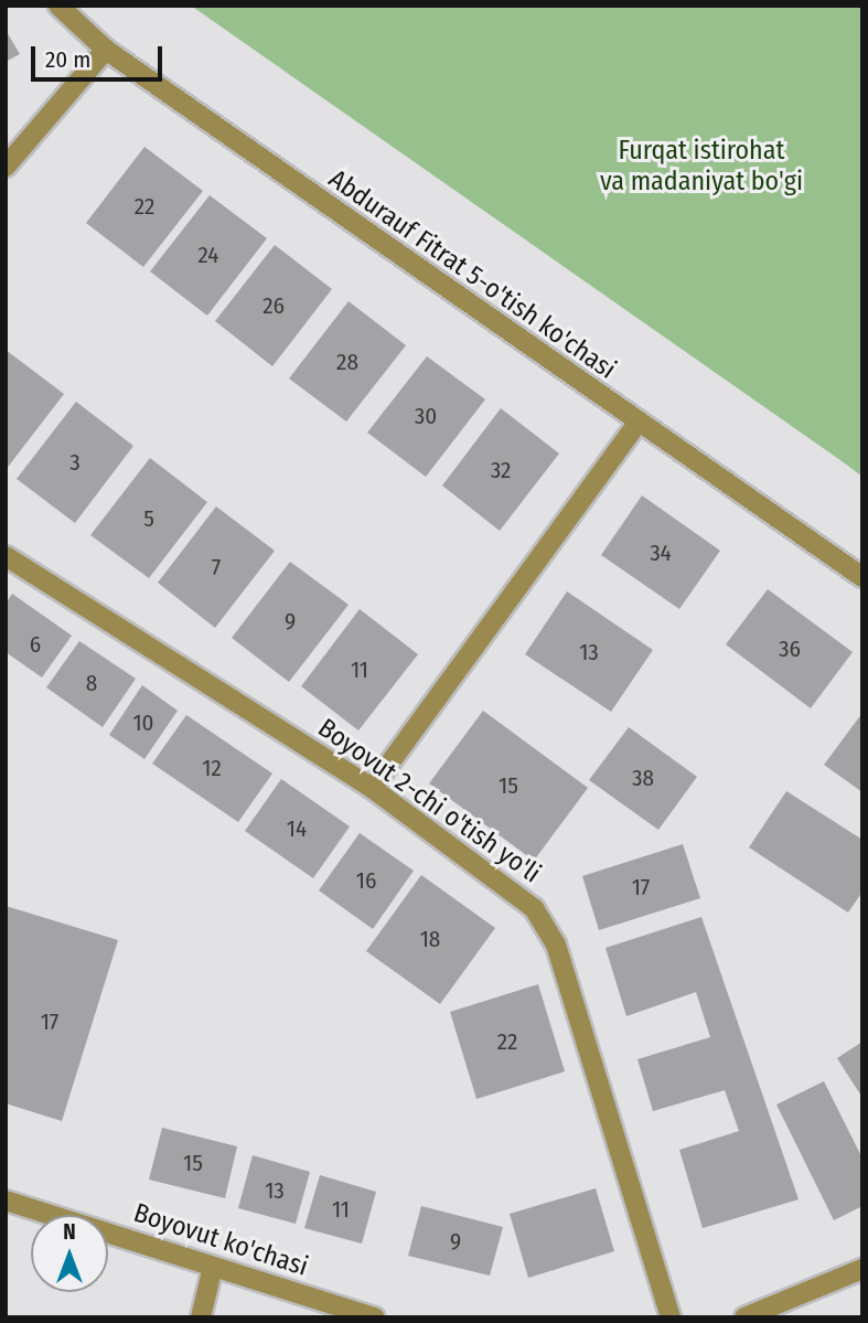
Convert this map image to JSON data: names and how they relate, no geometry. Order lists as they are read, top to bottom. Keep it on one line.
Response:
{"streets":{"street":["Abdurauf Fitrat 5-o'tish ko'chasi","Boyovut 2-chi o'tish yo'li","Boyovut ko'chasi"]},"parks":["Furqat istirohat va madaniyat bo'gi"],"house_numbers":["22","24","26","28","30","3","32","5","34","7","9","6","36","13","11","8","10","12","38","15","14","16","17","18","17","22","15","13","11","9"],"scale_bar":"20 m","north":"top"}
